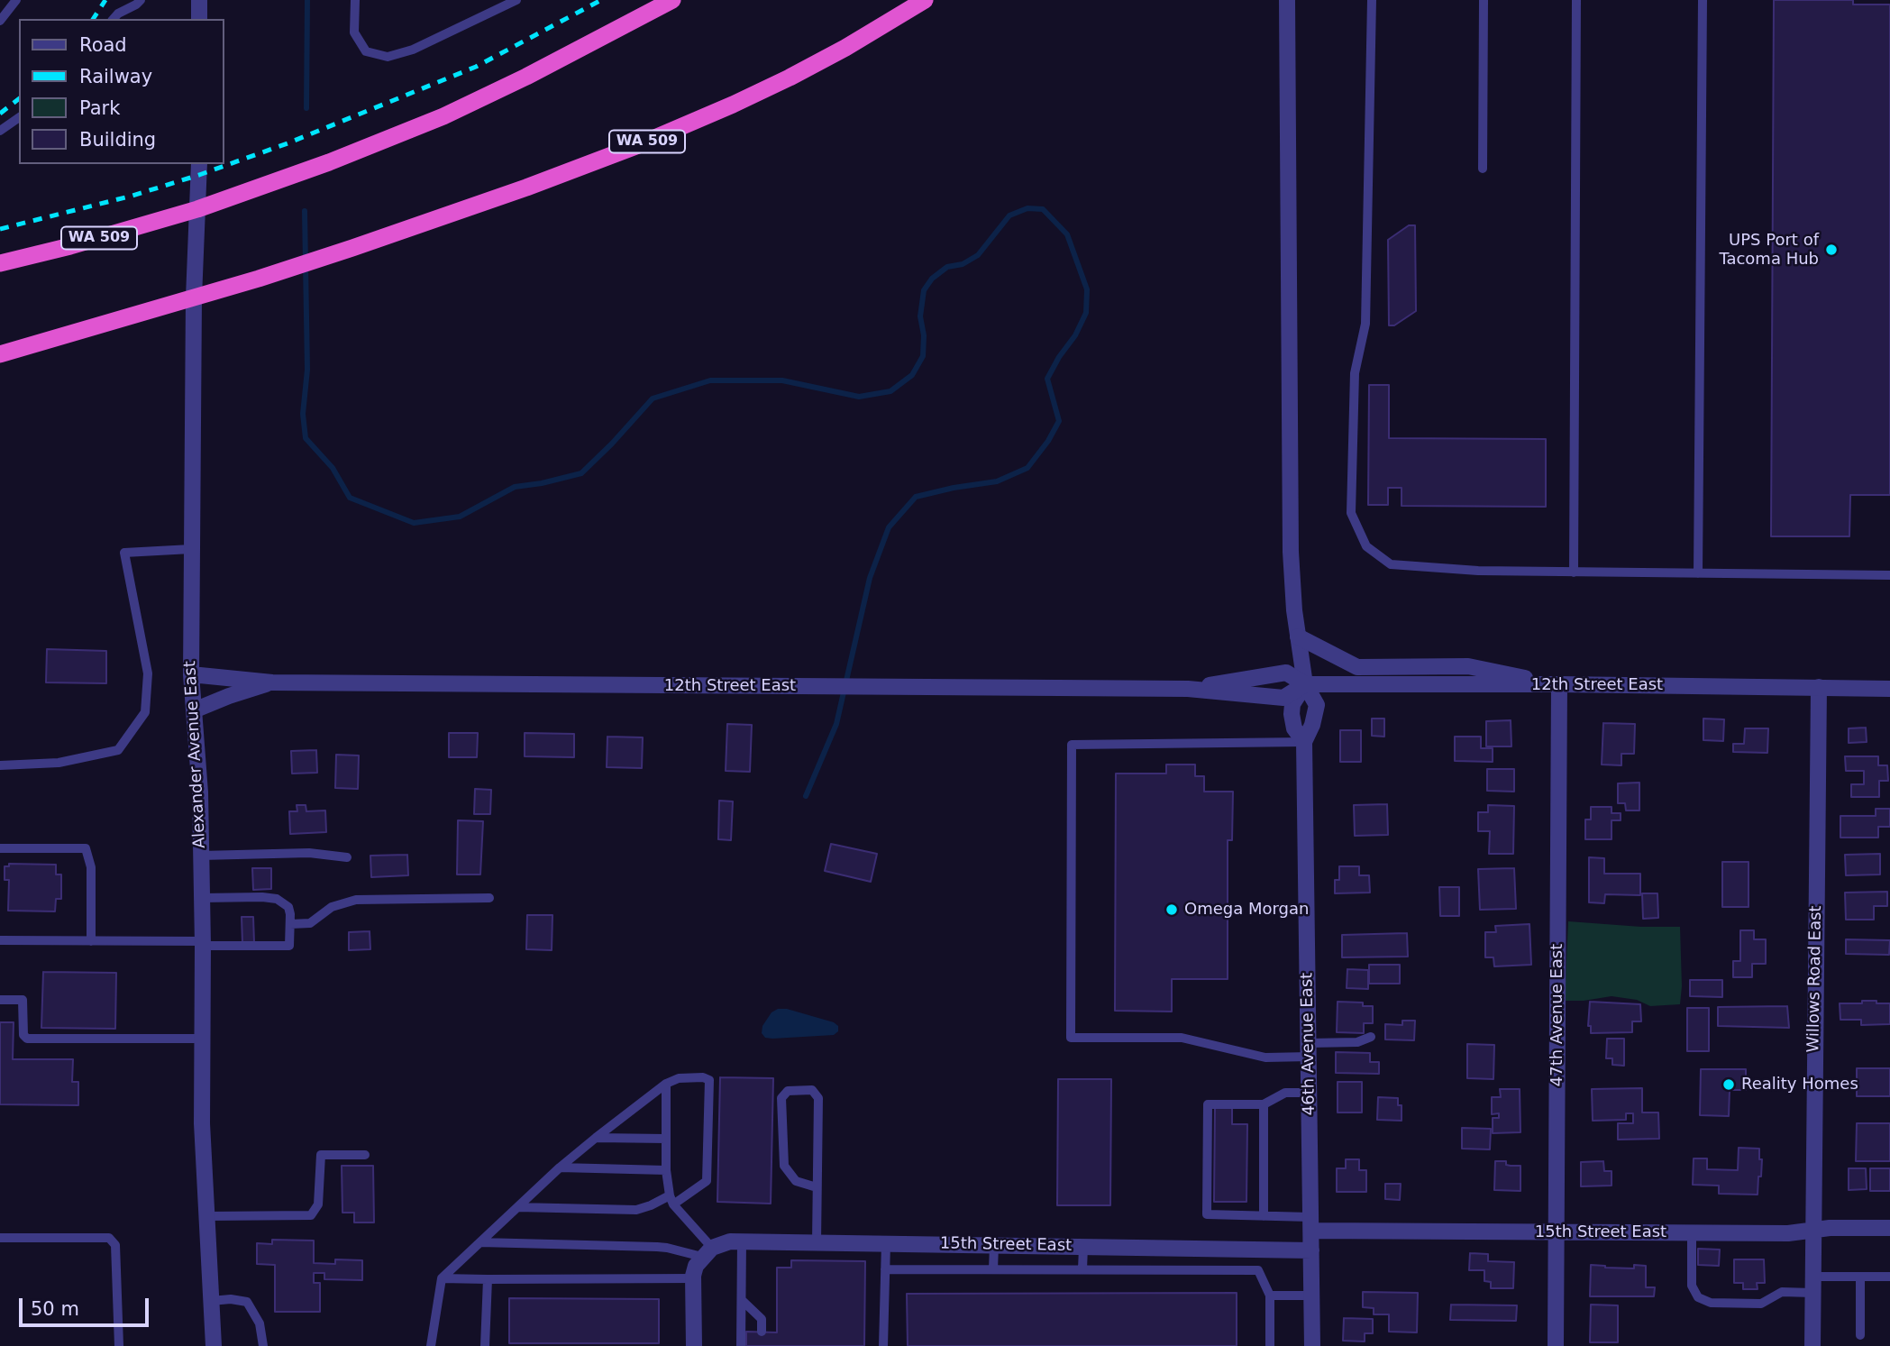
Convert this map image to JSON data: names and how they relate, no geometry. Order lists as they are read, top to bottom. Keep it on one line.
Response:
{"streets":{"highway":["WA 509"],"street":["12th Street East","Alexander Avenue East","Willows Road East","47th Avenue East","46th Avenue East","15th Street East"]},"crossings":[["WA 509","Alexander Avenue East"],["12th Street East","Alexander Avenue East"],["12th Street East","Willows Road East"],["12th Street East","47th Avenue East"],["12th Street East","46th Avenue East"],["Willows Road East","15th Street East"],["47th Avenue East","15th Street East"],["46th Avenue East","15th Street East"]],"places":["UPS Port of Tacoma Hub","Omega Morgan","Reality Homes"],"legend":["Road","Railway","Park","Building"],"scale_bar":"50 m"}
